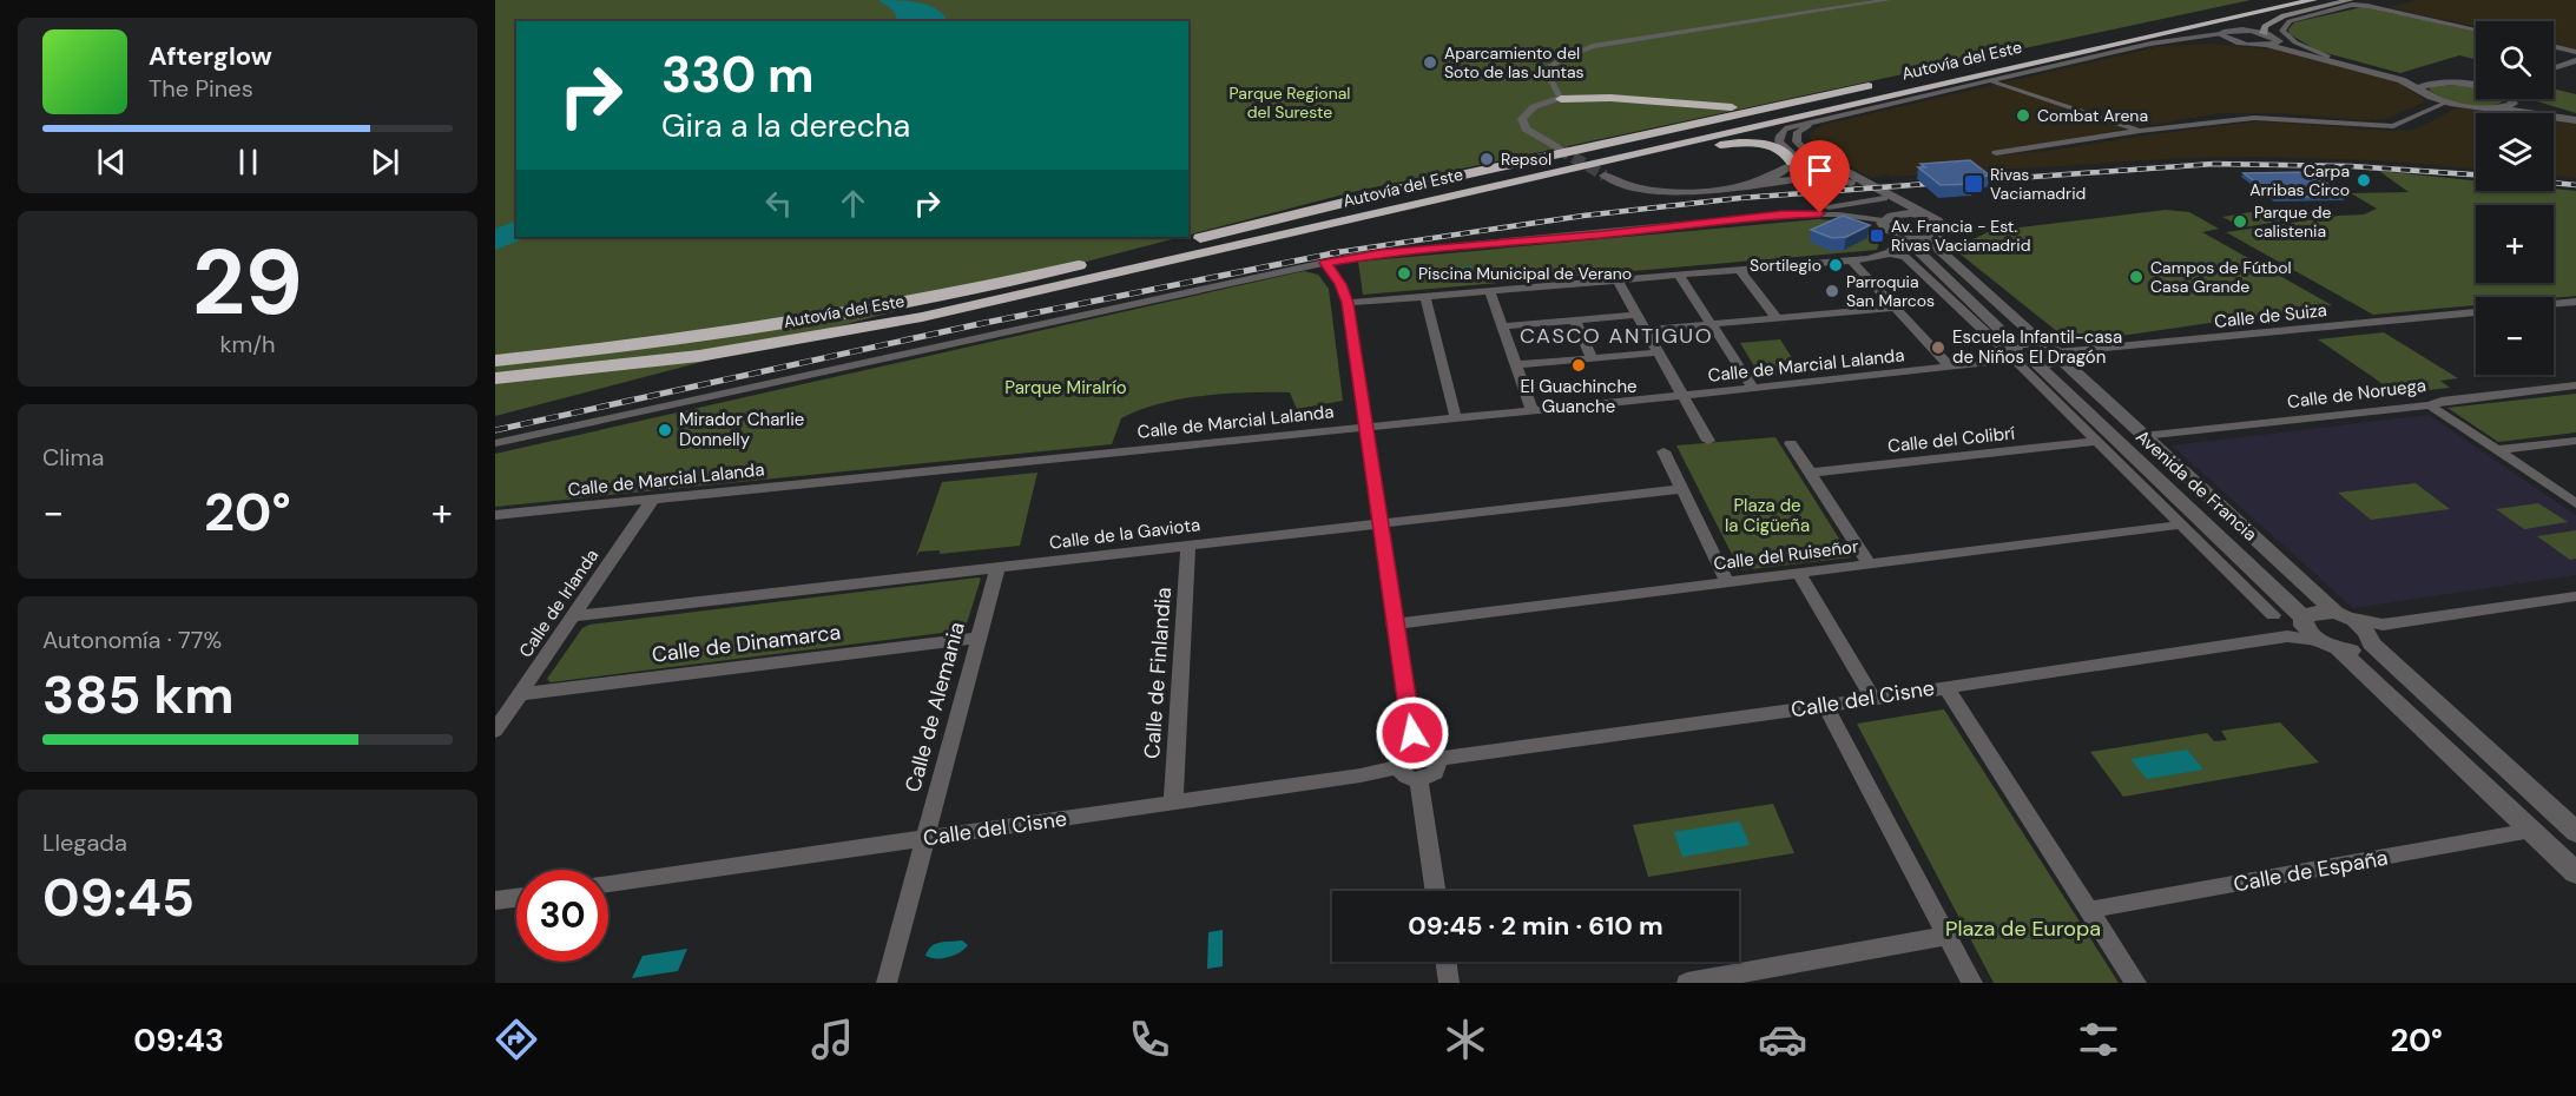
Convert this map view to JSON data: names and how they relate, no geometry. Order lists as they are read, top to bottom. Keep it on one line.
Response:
{"streets":{"highway":["Autovía del Este"],"street":["Calle de Suiza","Calle de Marcial Lalanda","Calle de Noruega","Calle del Colibrí","Avenida de Francia","Calle de la Gaviota","Calle del Ruiseñor","Calle de Irlanda","Calle de Dinamarca","Calle de Finlandia","Calle del Cisne","Calle de Alemania","Calle de España"]},"crossings":[["Calle de Suiza","Avenida de Francia"],["Calle de Marcial Lalanda","Avenida de Francia"],["Calle de Marcial Lalanda","Calle de Irlanda"],["Calle de Noruega","Avenida de Francia"],["Avenida de Francia","Calle del Cisne"],["Avenida de Francia","Calle de España"],["Calle de la Gaviota","Calle de Irlanda"],["Calle de la Gaviota","Calle de Finlandia"],["Calle de la Gaviota","Calle de Alemania"],["Calle de Irlanda","Calle de Dinamarca"],["Calle de Dinamarca","Calle de Alemania"],["Calle de Finlandia","Calle del Cisne"],["Calle del Cisne","Calle de Alemania"]],"districts":["CASCO ANTIGUO"],"parks":["Parque Regional del Sureste","Parque Miralrío","Plaza de la Cigüeña","Plaza de Europa"],"places":{"other":["Aparcamiento del Soto de las Juntas","Combat Arena","Repsol","Carpa Arribas Circo","Parque de calistenia","Sortilegio","Piscina Municipal de Verano","Campos de Fútbol Casa Grande","Parroquia San Marcos","Escuela Infantil-casa de Niños El Dragón","El Guachinche Guanche","Mirador Charlie Donnelly"],"transit":["Rivas Vaciamadrid","Av. Francia - Est. Rivas Vaciamadrid"]},"page":{"map_buttons":["+","−"],"turn":["330 m","Gira a la derecha"],"song":["Afterglow","The Pines"],"tile":[["29","km/h"],"Clima",["Autonomía · 77%","385 km"],["Llegada","09:45"]],"heat":["−","20°","+"],"limit":"30","trip":"09:45 · 2 min · 610 m","tabs":["09:43","20°"]}}
